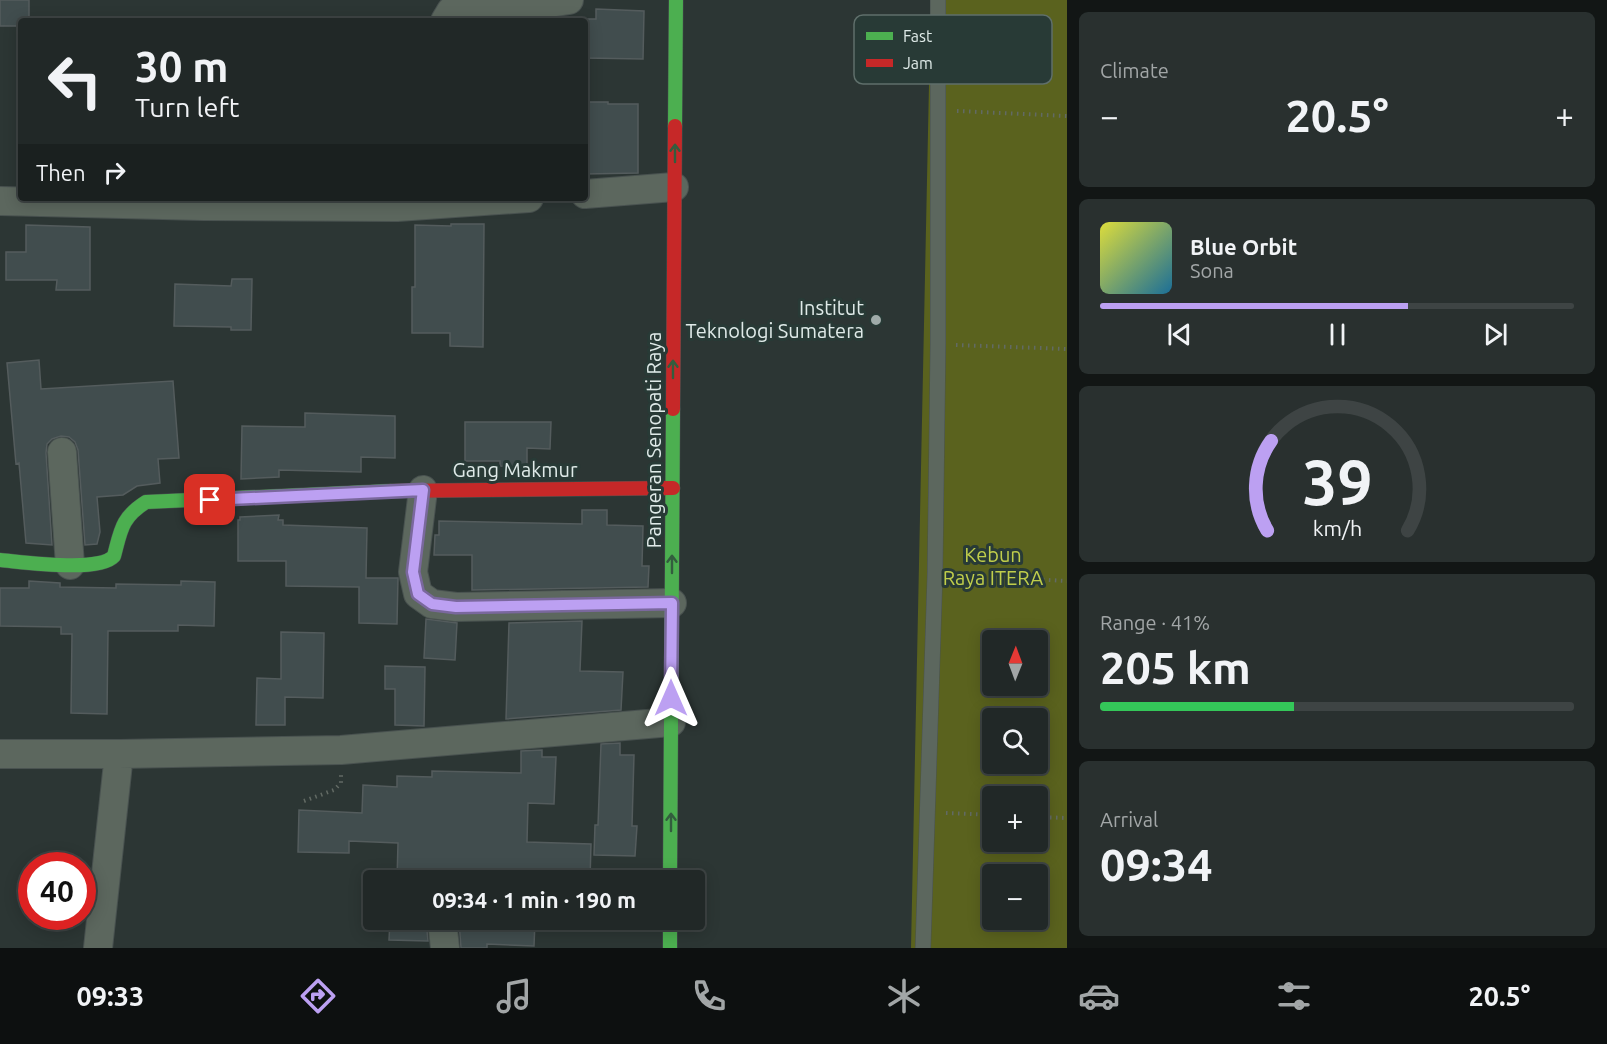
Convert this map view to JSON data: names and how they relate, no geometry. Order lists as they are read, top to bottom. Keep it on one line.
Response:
{"streets":{"street":["Pangeran Senopati Raya","Gang Makmur"]},"crossings":[["Pangeran Senopati Raya","Gang Makmur"]],"one_way":["Pangeran Senopati Raya"],"parks":["Kebun Raya ITERA"],"places":["Institut Teknologi Sumatera"],"legend":["Fast","Jam"],"north":"top","page":{"tile":["Climate",["Range · 41%","205 km"],["Arrival","09:34"]],"turn":["30 m","Turn left"],"heat":["−","20.5°","+"],"then":"Then","song":["Blue Orbit","Sona"],"map_buttons":["+","−"],"limit":"40","trip":"09:34 · 1 min · 190 m","tabs":["09:33","20.5°"],"gauge":["39","km/h"]}}
